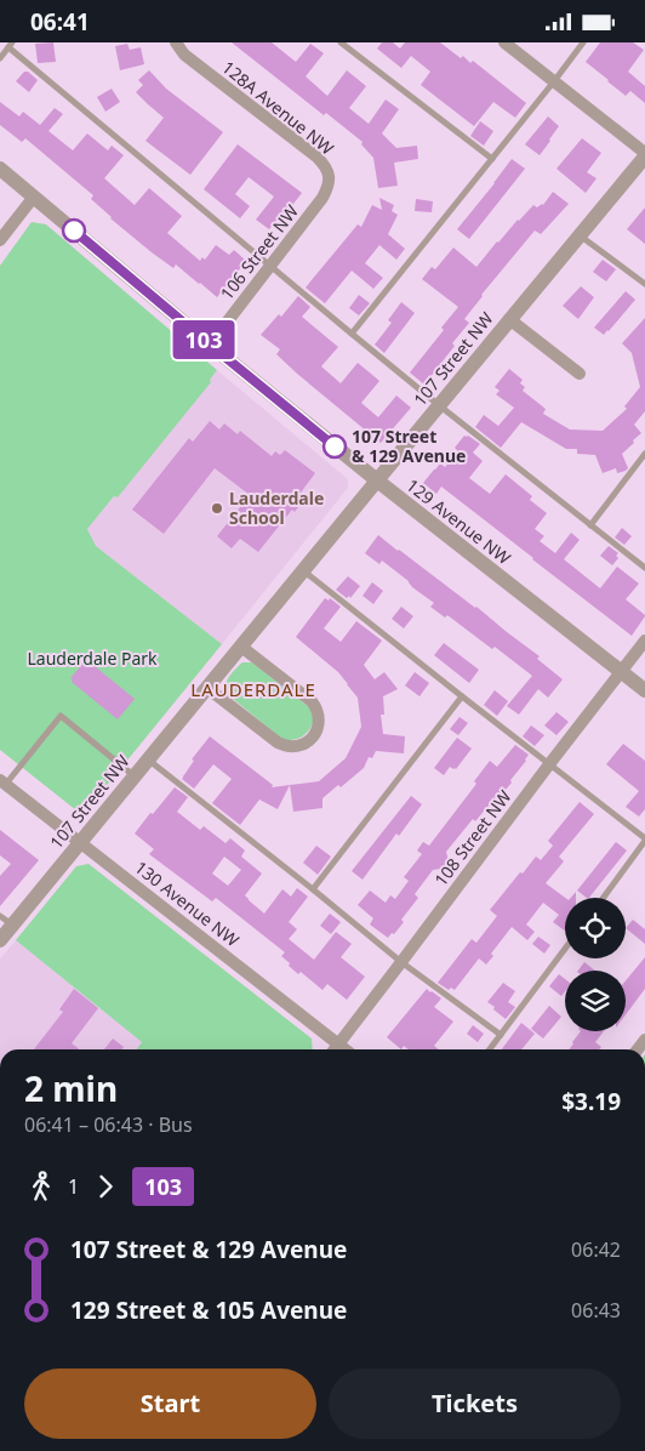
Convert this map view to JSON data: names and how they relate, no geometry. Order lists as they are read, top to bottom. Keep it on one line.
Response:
{"streets":{"street":["128A Avenue NW","106 Street NW","107 Street NW","129 Avenue NW","108 Street NW","130 Avenue NW"]},"crossings":[["128A Avenue NW","106 Street NW"],["106 Street NW","129 Avenue NW"],["107 Street NW","129 Avenue NW"],["107 Street NW","130 Avenue NW"],["129 Avenue NW","108 Street NW"],["108 Street NW","130 Avenue NW"]],"districts":["LAUDERDALE"],"parks":["Lauderdale Park"],"places":["107 Street & 129 Avenue","Lauderdale School"],"lines":["bus line 103"],"page":{"status":"06:41","on_map":"103","heading":["2 min","06:41 – 06:43 · Bus","$3.19"],"legs":["1","103"],"list":[{"name":"107 Street & 129 Avenue","value":"06:42"},{"name":"129 Street & 105 Avenue","value":"06:43"}],"buttons":["Start","Tickets"]}}
